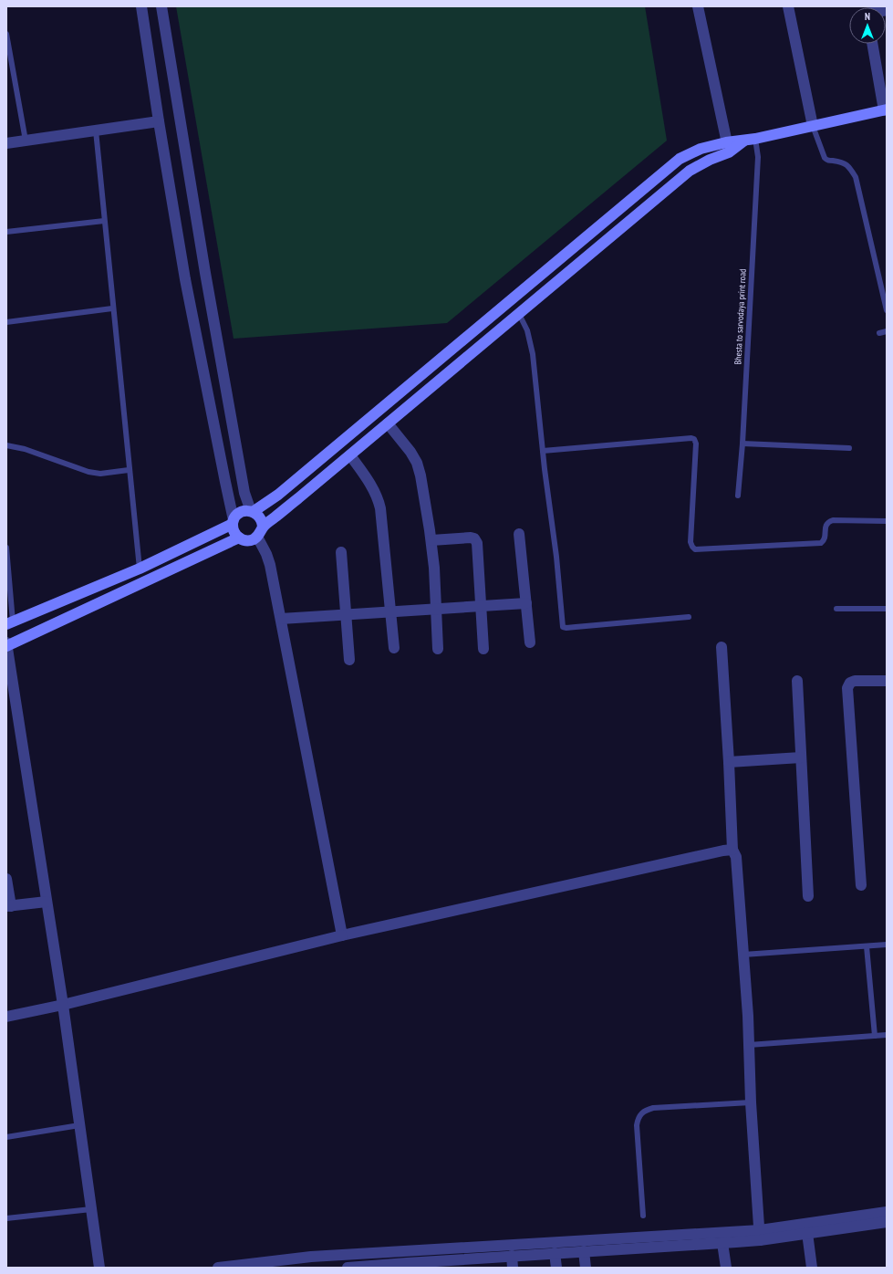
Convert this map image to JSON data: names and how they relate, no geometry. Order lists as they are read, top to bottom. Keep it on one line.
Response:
{"streets":{"lane":["Bhesta to sarvodaya print road"]},"north":"top"}
